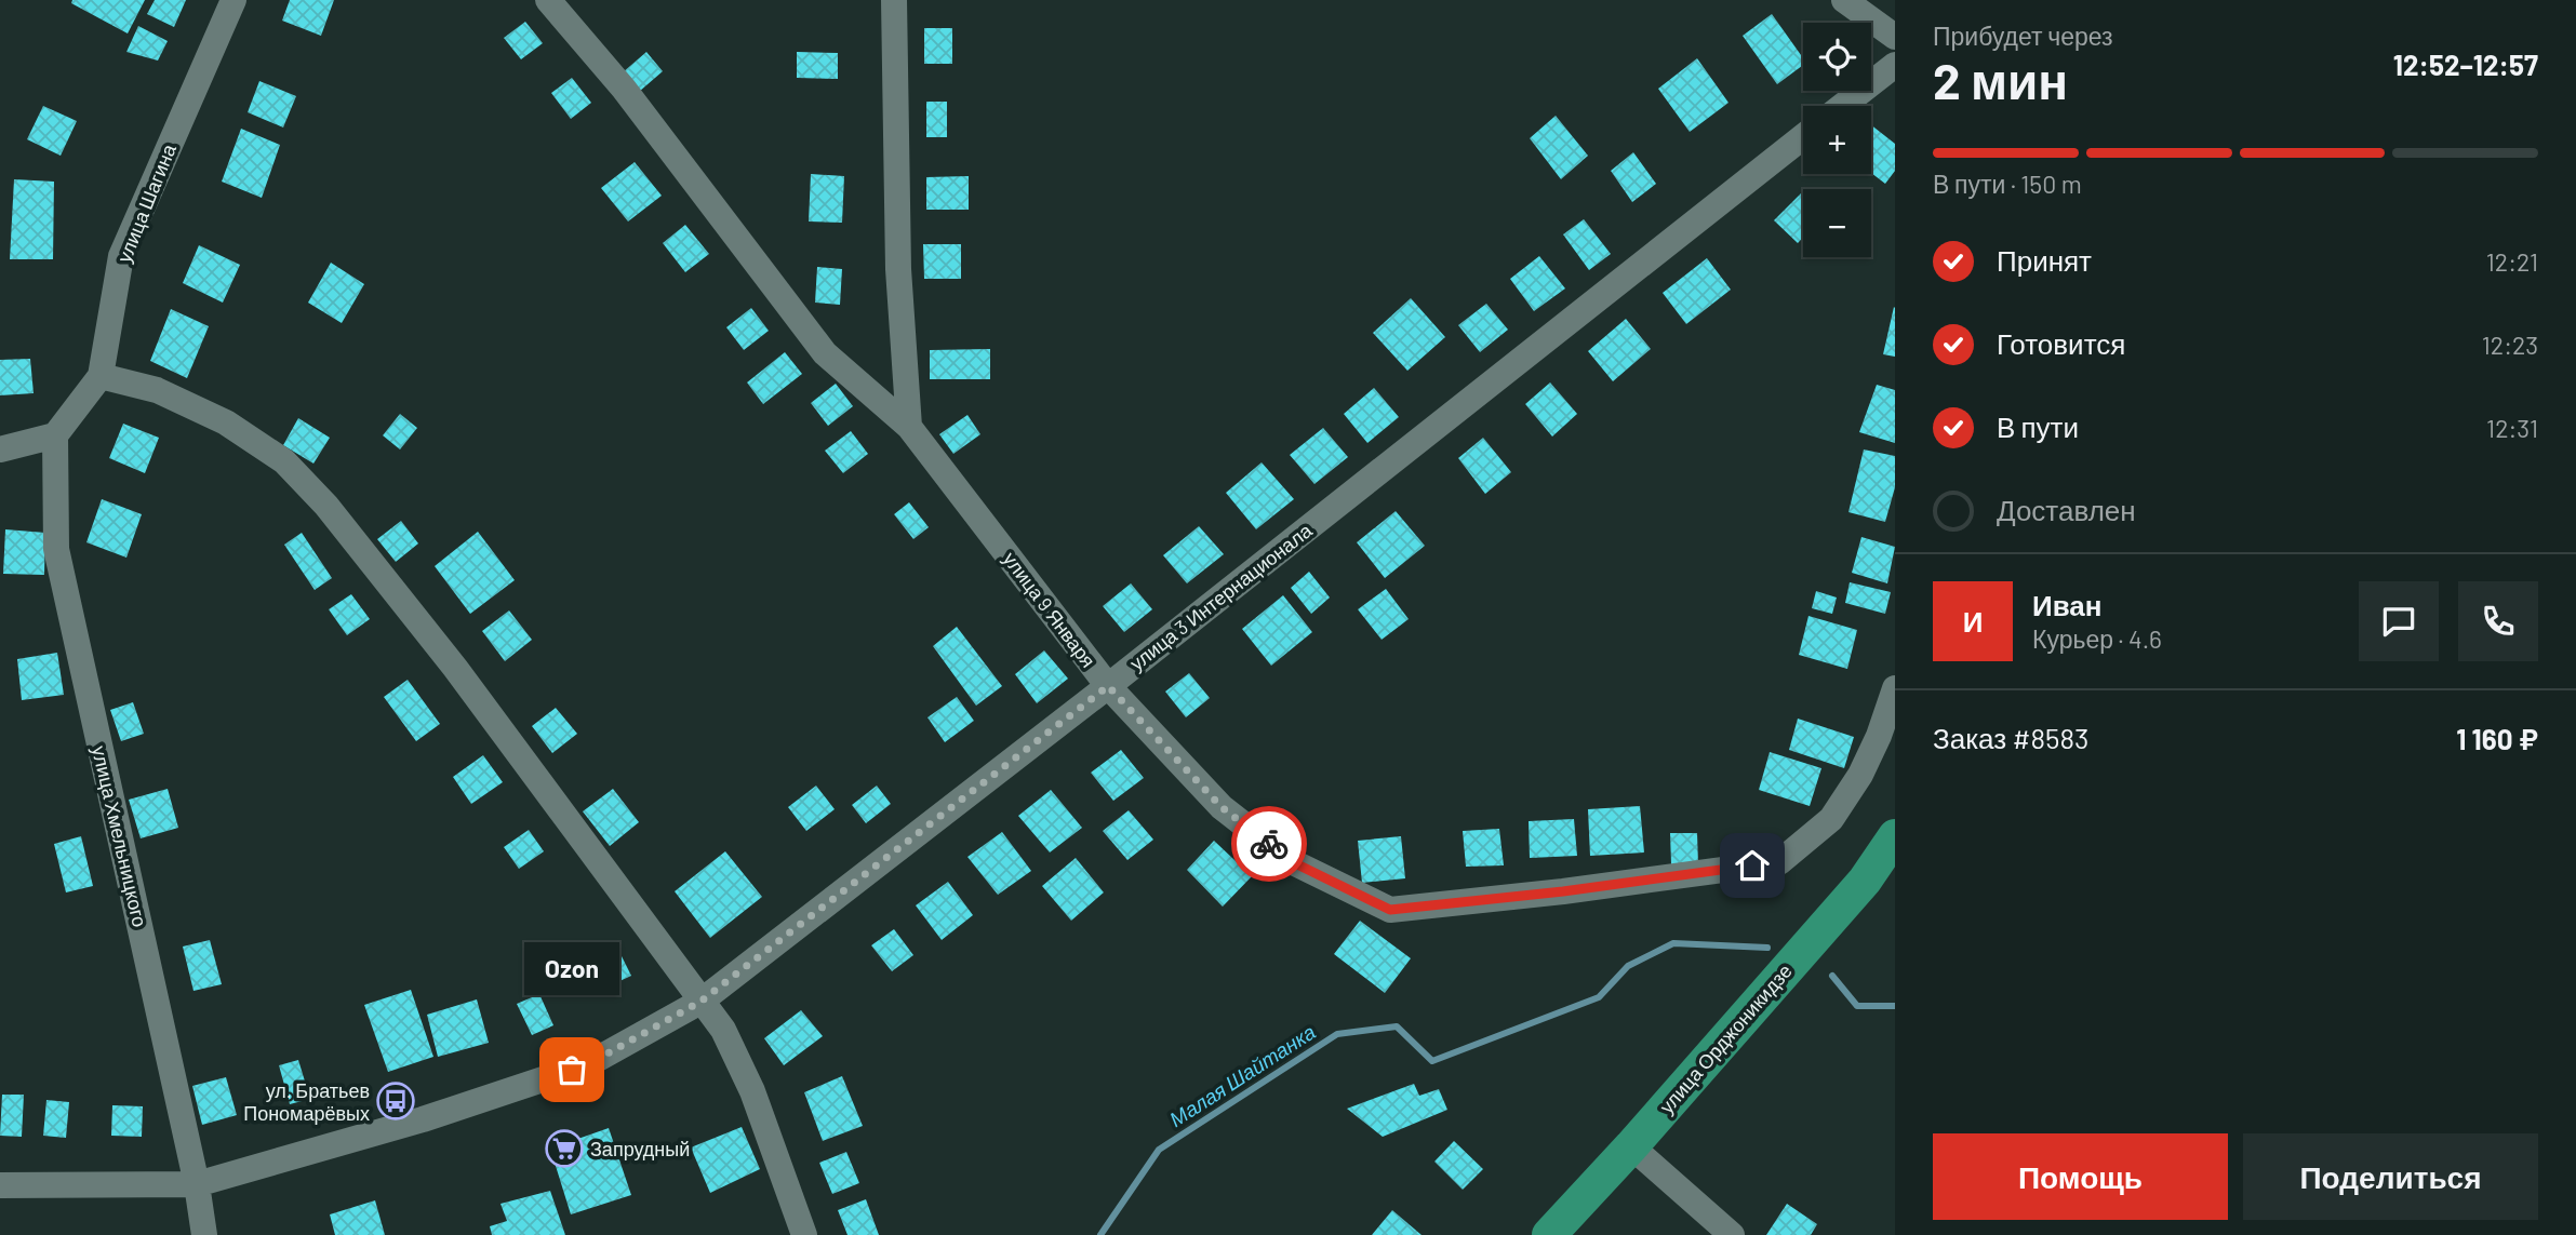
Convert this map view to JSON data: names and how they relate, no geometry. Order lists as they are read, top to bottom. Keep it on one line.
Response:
{"streets":{"main road":["улица Орджоникидзе"],"street":["улица Шагина","улица 3 Интернационала","улица 9 Января","улица Хмельницкого"]},"crossings":[["улица Шагина","улица Хмельницкого"],["улица 3 Интернационала","улица 9 Января"],["улица 3 Интернационала","улица Хмельницкого"]],"water":["Малая Шайтанка"],"places":{"other":["Ozon"],"bus stop":["ул. Братьев Пономарёвых"],"supermarket":["Запрудный"]},"page":{"heading":["2 мин","Прибудет через","12:52–12:57"],"panel":["Иван","Курьер · 4.6","Заказ #8583","1 160 ₽"],"map_buttons":["+","−"],"bar":"В пути · 150 m","list":[["Принят","12:21"],["Готовится","12:23"],["В пути","12:31"],"Доставлен"],"round":"И","bubble":"Ozon","buttons":["Помощь","Поделиться"]}}
